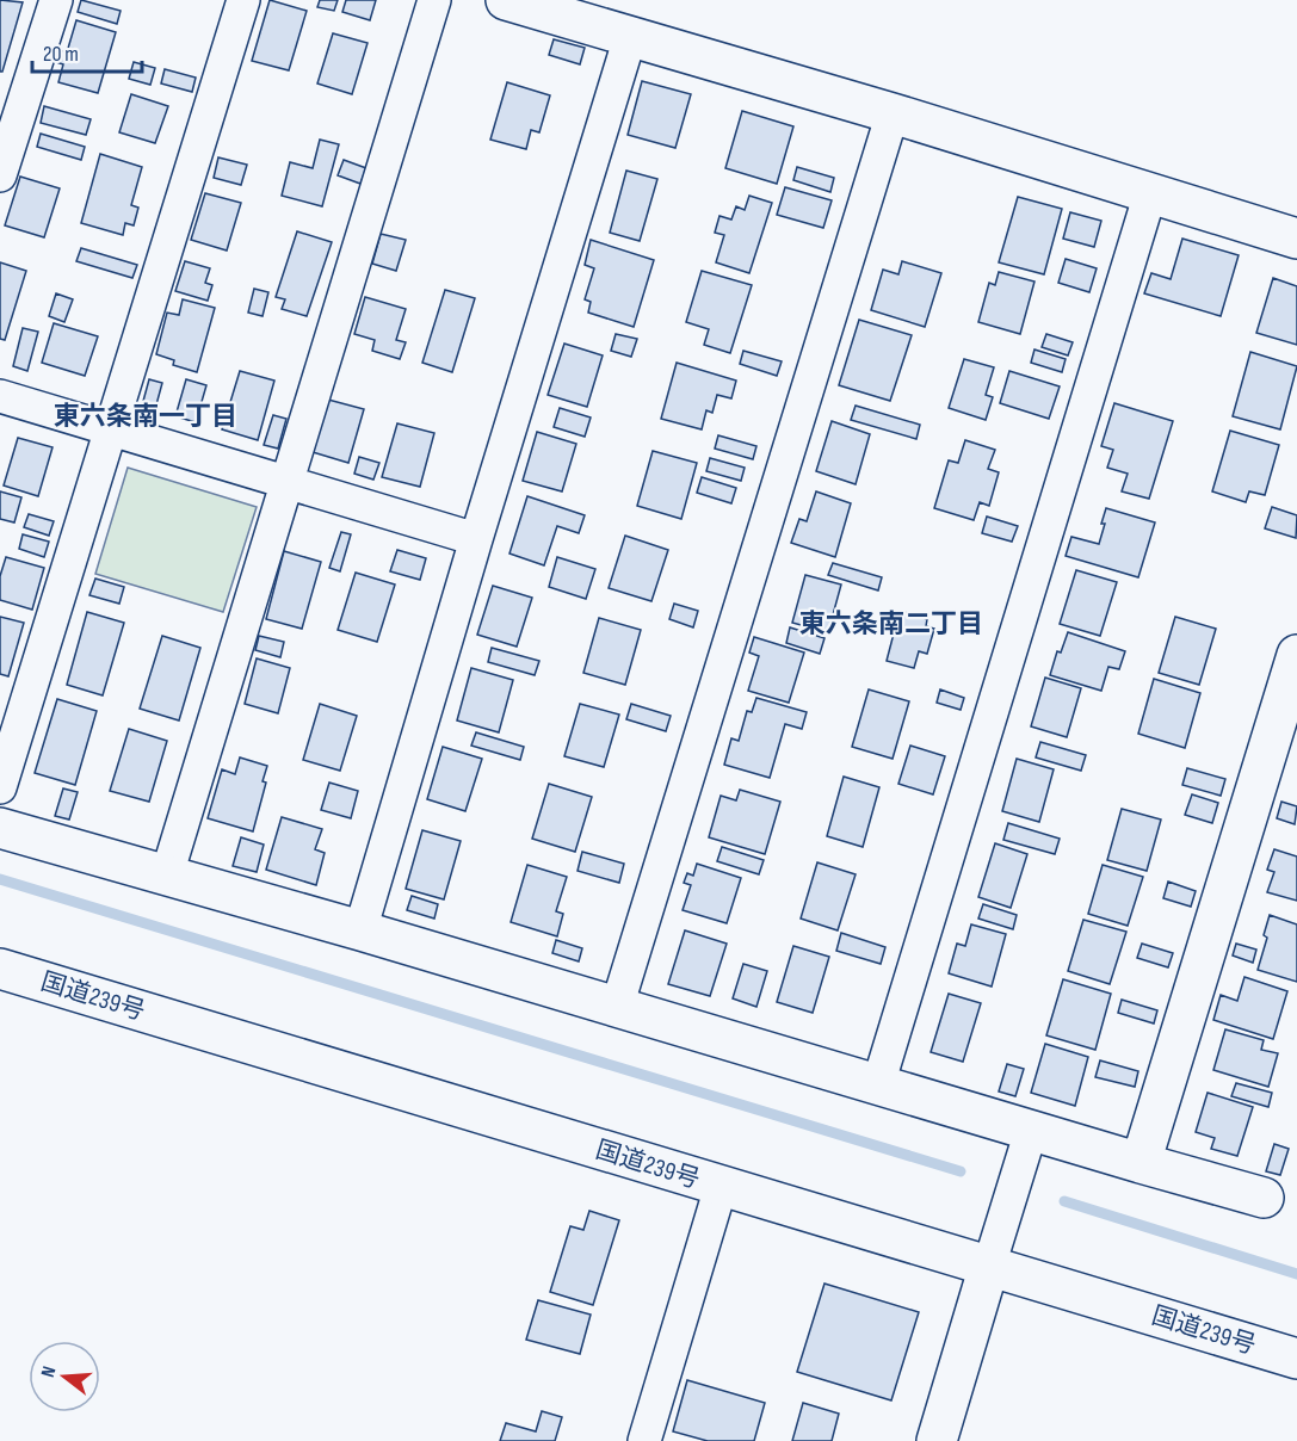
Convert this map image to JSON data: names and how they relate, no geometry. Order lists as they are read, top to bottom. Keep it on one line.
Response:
{"streets":{"main road":["国道239号"]},"districts":["東六条南一丁目","東六条南二丁目"],"scale_bar":"20 m","north":"left"}
